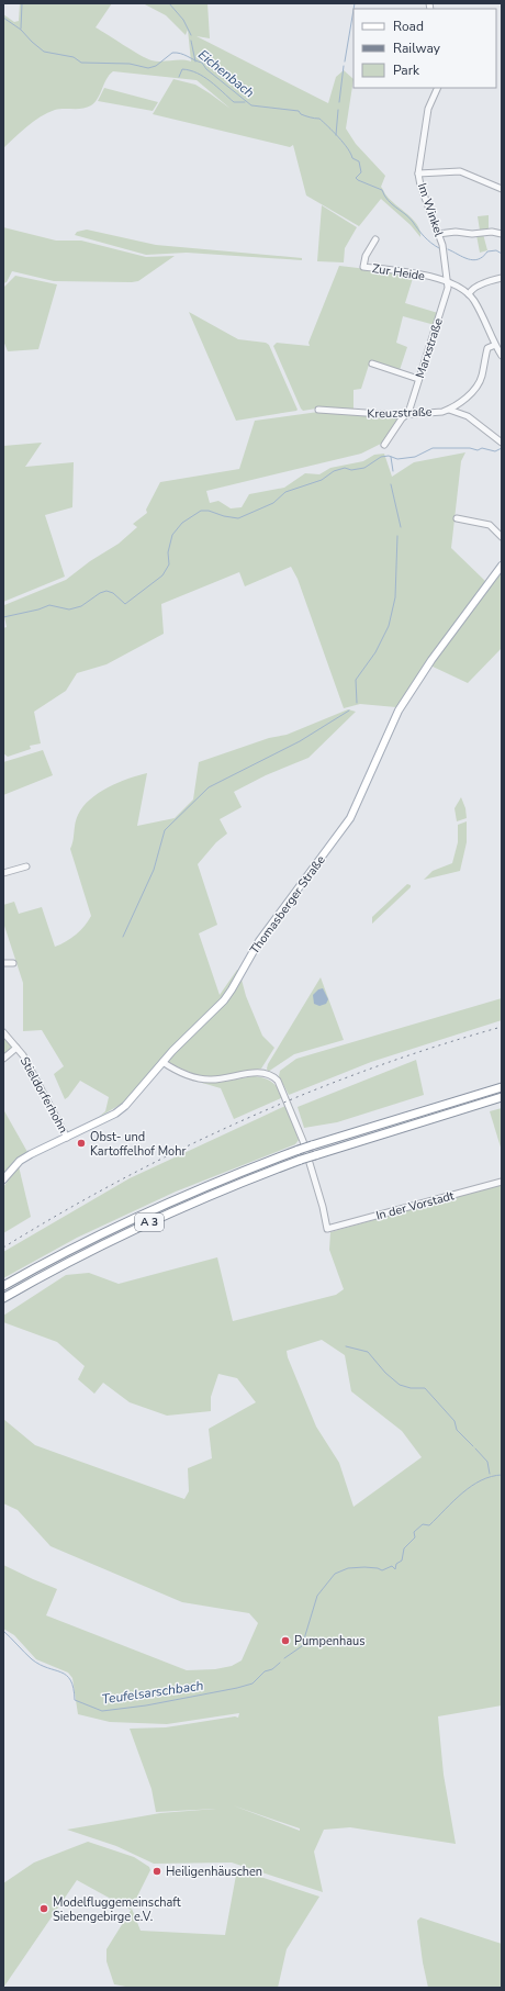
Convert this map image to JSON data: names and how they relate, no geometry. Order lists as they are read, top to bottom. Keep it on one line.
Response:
{"streets":{"highway":["A 3"],"main road":["Thomasberger Straße"],"street":["Im Winkel","Zur Heide","Marxstraße","Kreuzstraße","Stieldorferhohn","In der Vorstadt"]},"crossings":[["Im Winkel","Zur Heide"],["Im Winkel","Marxstraße"],["Zur Heide","Marxstraße"],["Zur Heide","Kreuzstraße"],["Marxstraße","Kreuzstraße"],["Thomasberger Straße","Stieldorferhohn"],["Thomasberger Straße","In der Vorstadt"]],"water":["Eichenbach","Teufelsarschbach"],"places":["Obst- und Kartoffelhof Mohr","Pumpenhaus","Heiligenhäuschen","Modelfluggemeinschaft Siebengebirge e.V."],"legend":["Road","Railway","Park"]}
